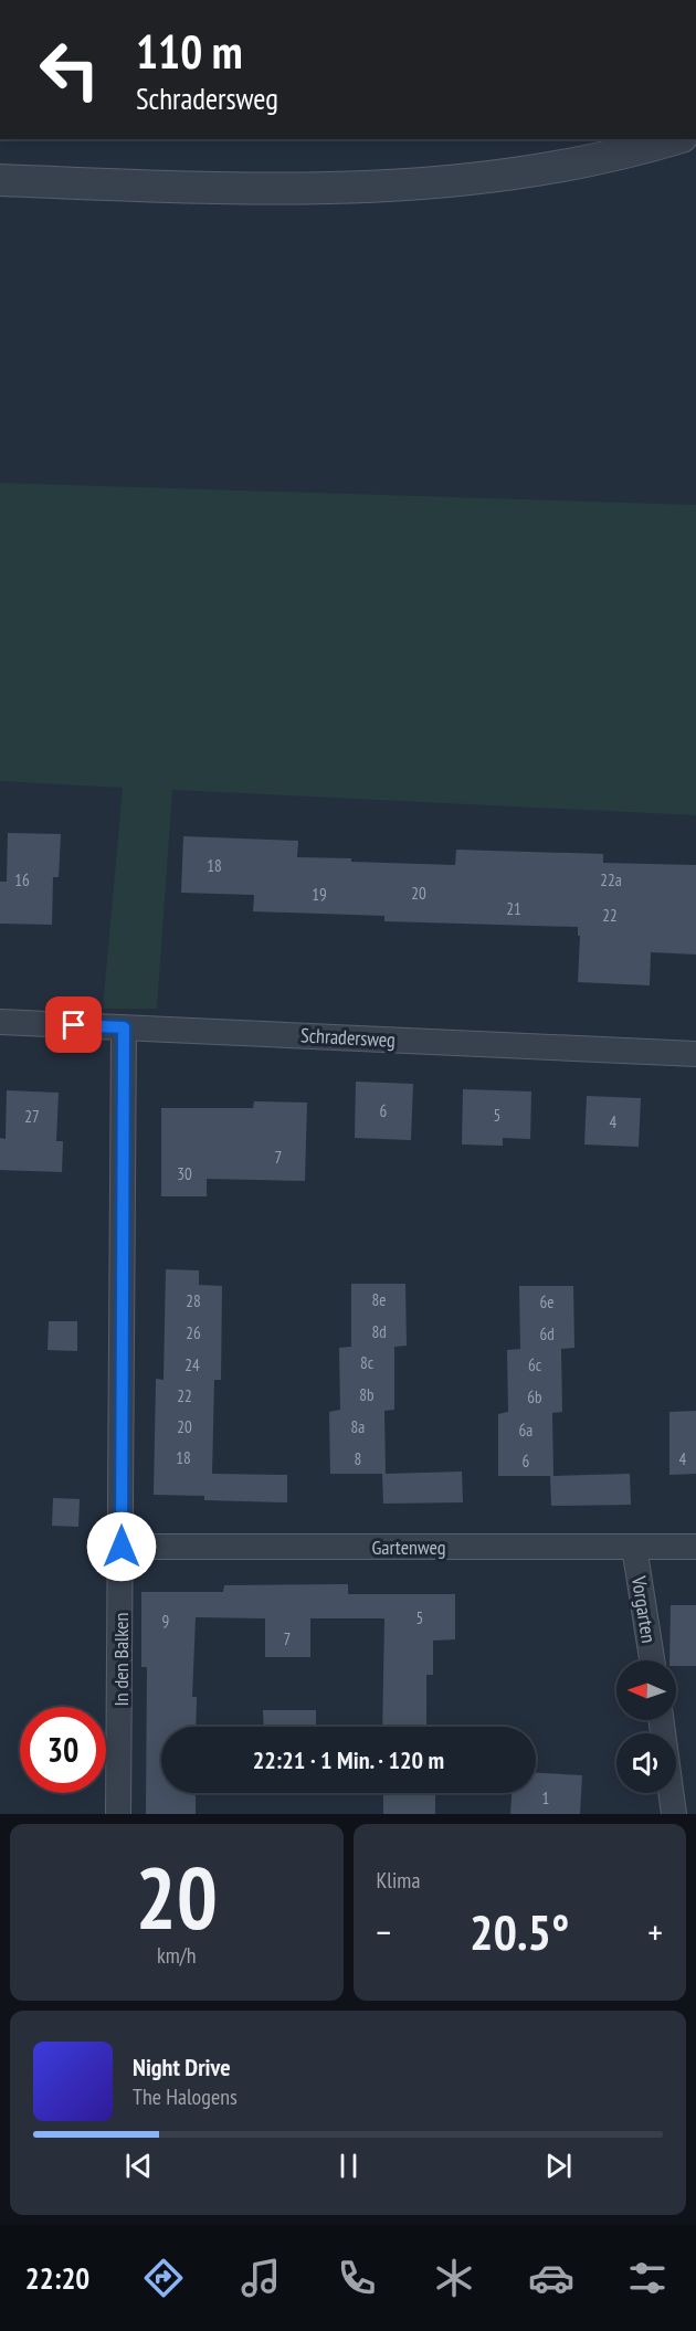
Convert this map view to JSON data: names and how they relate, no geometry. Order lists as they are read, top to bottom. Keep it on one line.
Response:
{"streets":{"street":["Schradersweg","Gartenweg","Vorgarten","In den Balken"]},"crossings":[["Schradersweg","In den Balken"],["Gartenweg","Vorgarten"],["Gartenweg","In den Balken"]],"house_numbers":["18","16","22a","20","19","21","22","6","5","27","4","7","30","8e","28","6e","8d","26","6d","8c","24","6c","8b","22","6b","20","8a","6a","18","8","4","6","5","9","7","1"],"north":"left","page":{"turn":["110 m","Schradersweg"],"limit":"30","trip":"22:21 · 1 Min. · 120 m","tile":[["20","km/h"],"Klima"],"heat":["−","20.5°","+"],"song":["Night Drive","The Halogens"],"tabs":"22:20"}}
